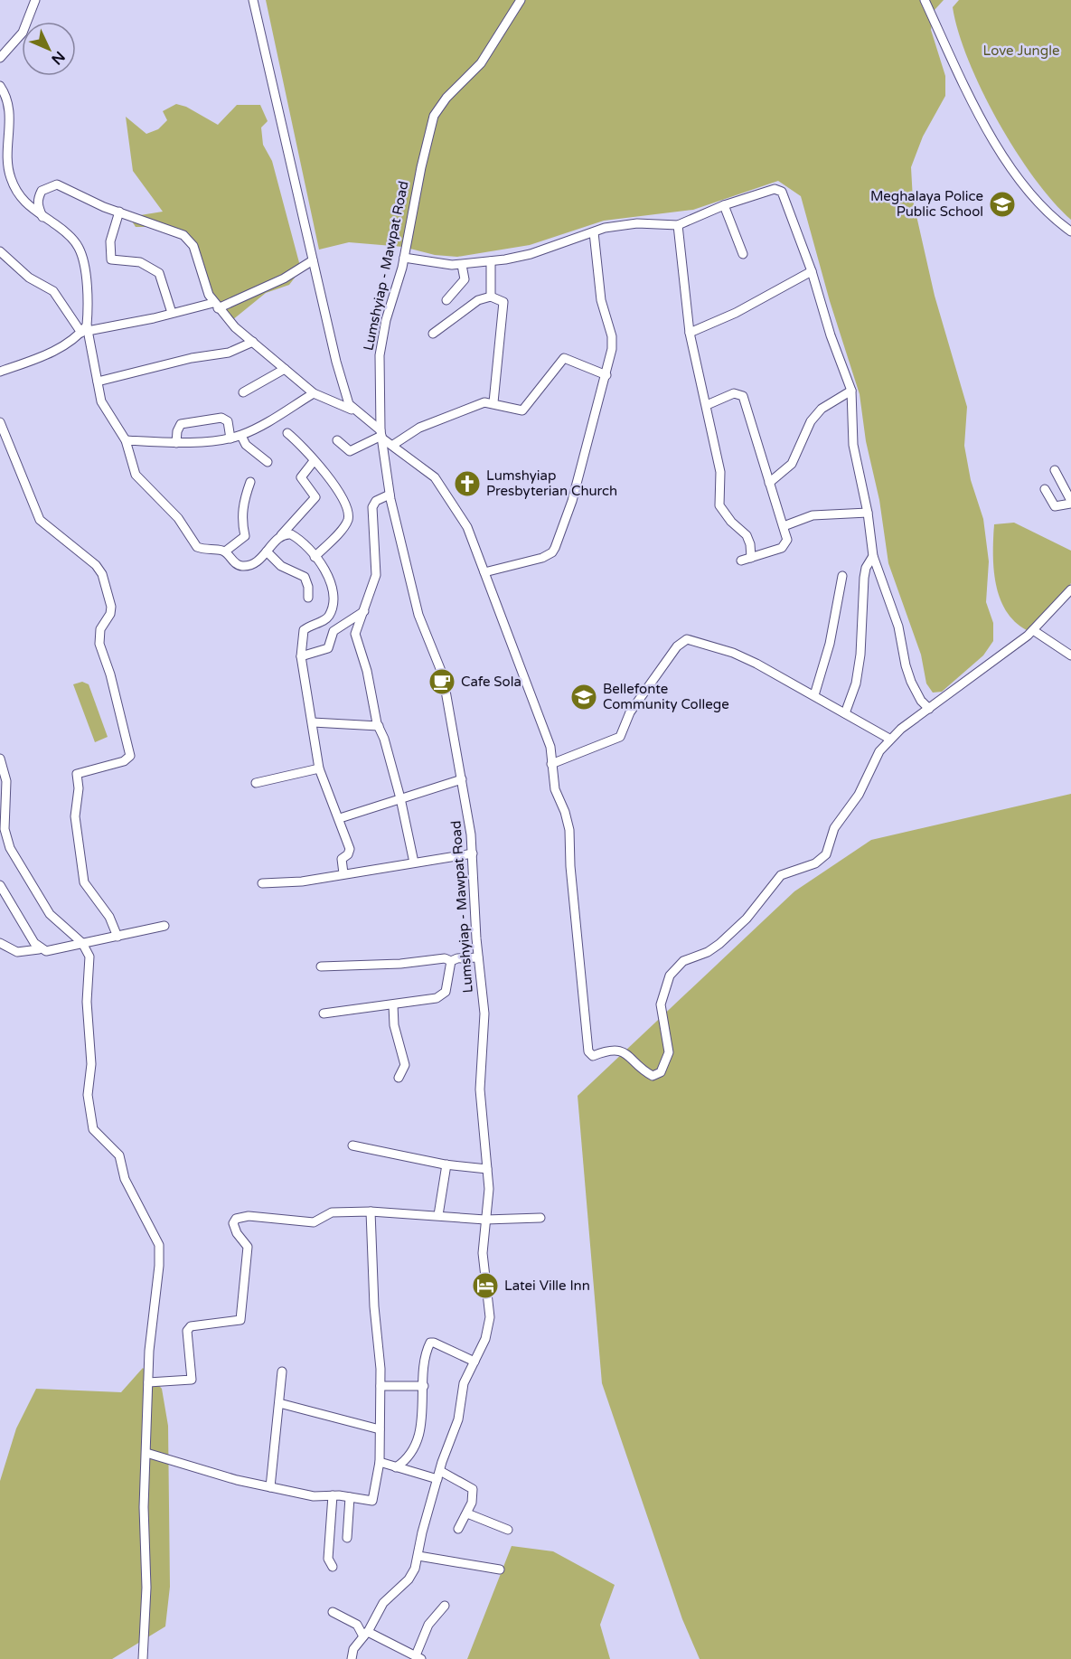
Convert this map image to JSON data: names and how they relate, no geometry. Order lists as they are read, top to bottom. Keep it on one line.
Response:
{"streets":{"street":["Lumshyiap - Mawpat Road"]},"parks":["Love Jungle"],"places":{"school or university":["Meghalaya Police Public School","Bellefonte Community College"],"church":["Lumshyiap Presbyterian Church"],"cafe":["Cafe Sola"],"hotel":["Latei Ville Inn"]},"north":"bottom right"}
